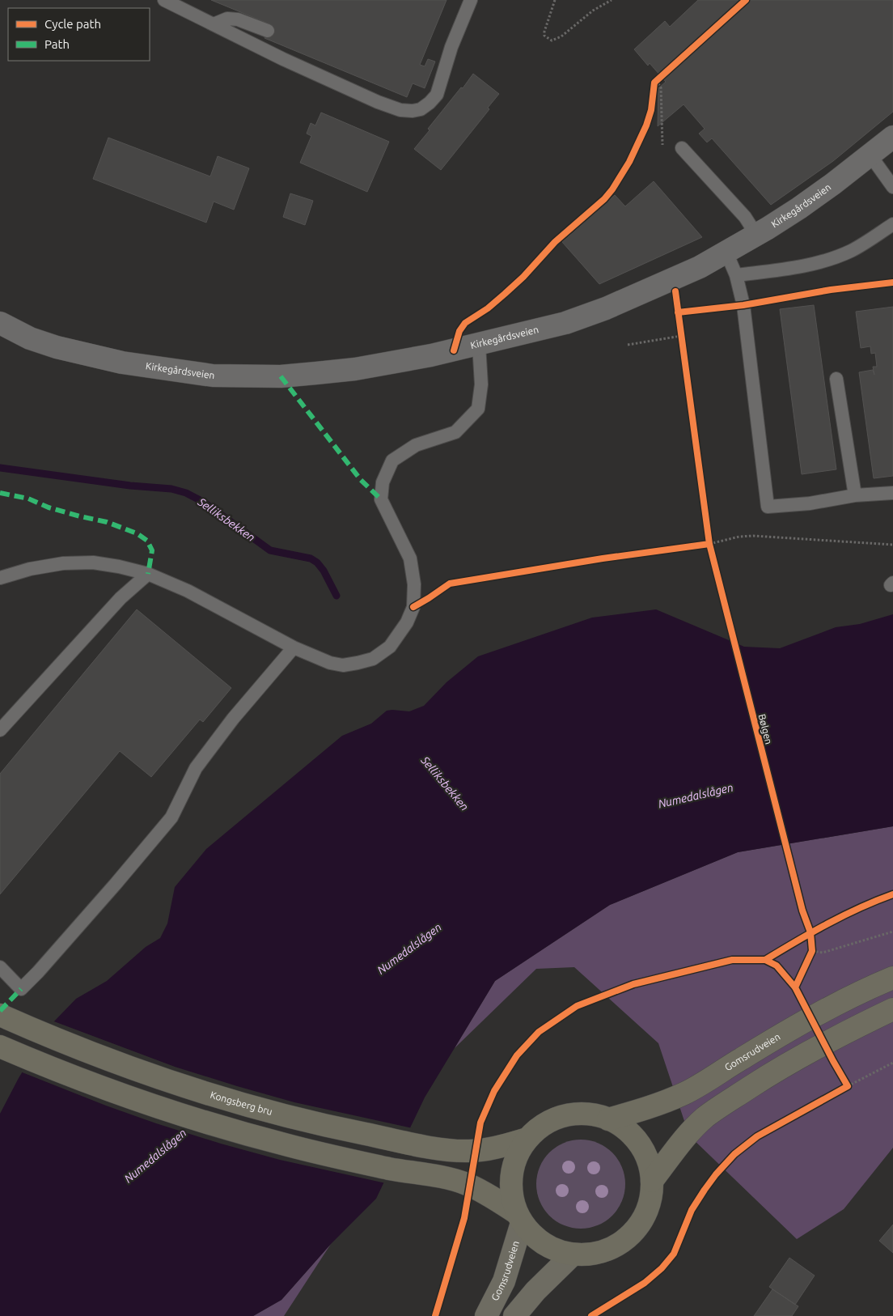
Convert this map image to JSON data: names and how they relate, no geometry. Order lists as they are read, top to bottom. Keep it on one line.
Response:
{"streets":{"highway":["Gomsrudveien","Kongsberg bru"],"street":["Kirkegårdsveien"],"cycle path":["Bølgen"]},"crossings":[["Gomsrudveien","Kongsberg bru"]],"water":["Selliksbekken","Numedalslågen"],"legend":["Cycle path","Path"]}
